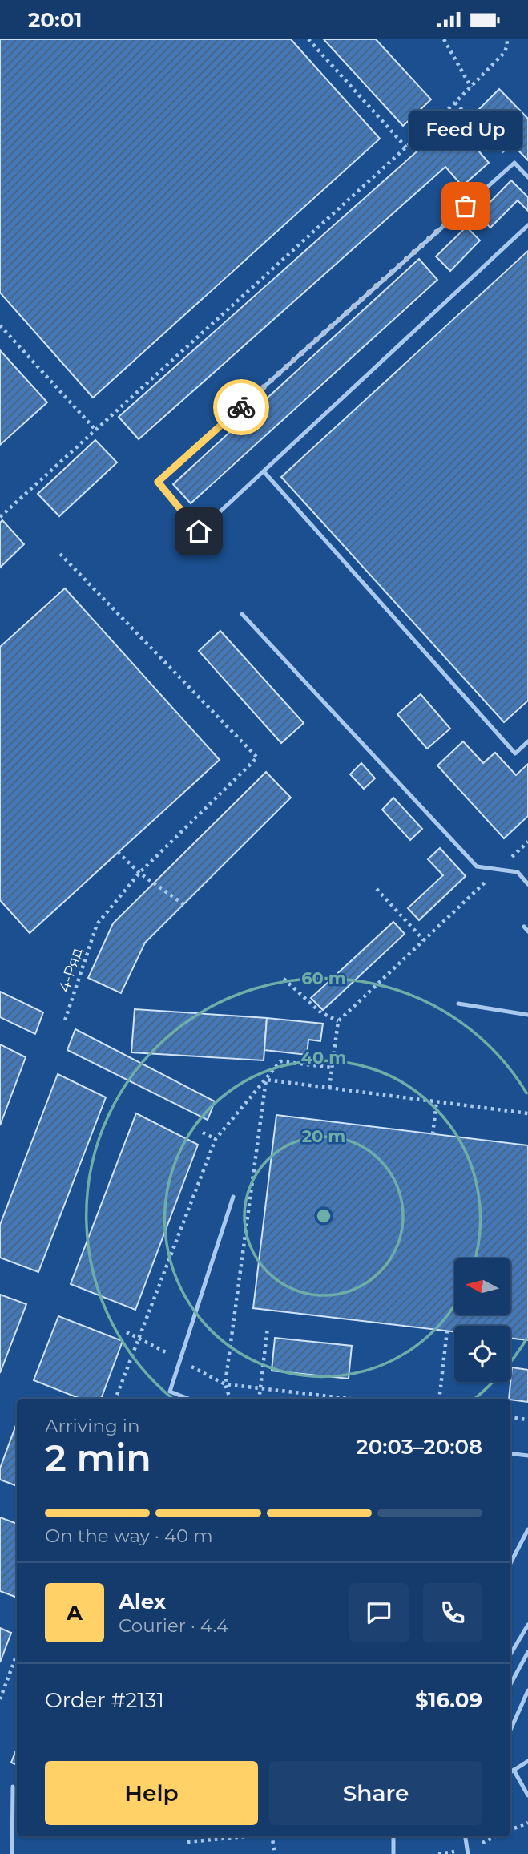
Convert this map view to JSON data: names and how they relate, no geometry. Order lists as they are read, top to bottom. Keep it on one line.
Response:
{"streets":{"path":["4-Ряд"]},"places":["Feed Up"],"north":"left","page":{"status":"20:01","bubble":"Feed Up","heading":["2 min","Arriving in","20:03–20:08"],"panel":["Alex","Courier · 4.4","Order #2131","$16.09"],"bar":"On the way · 40 m","round":"A","buttons":["Help","Share"]},"rings":["60 m","40 m","20 m"]}
